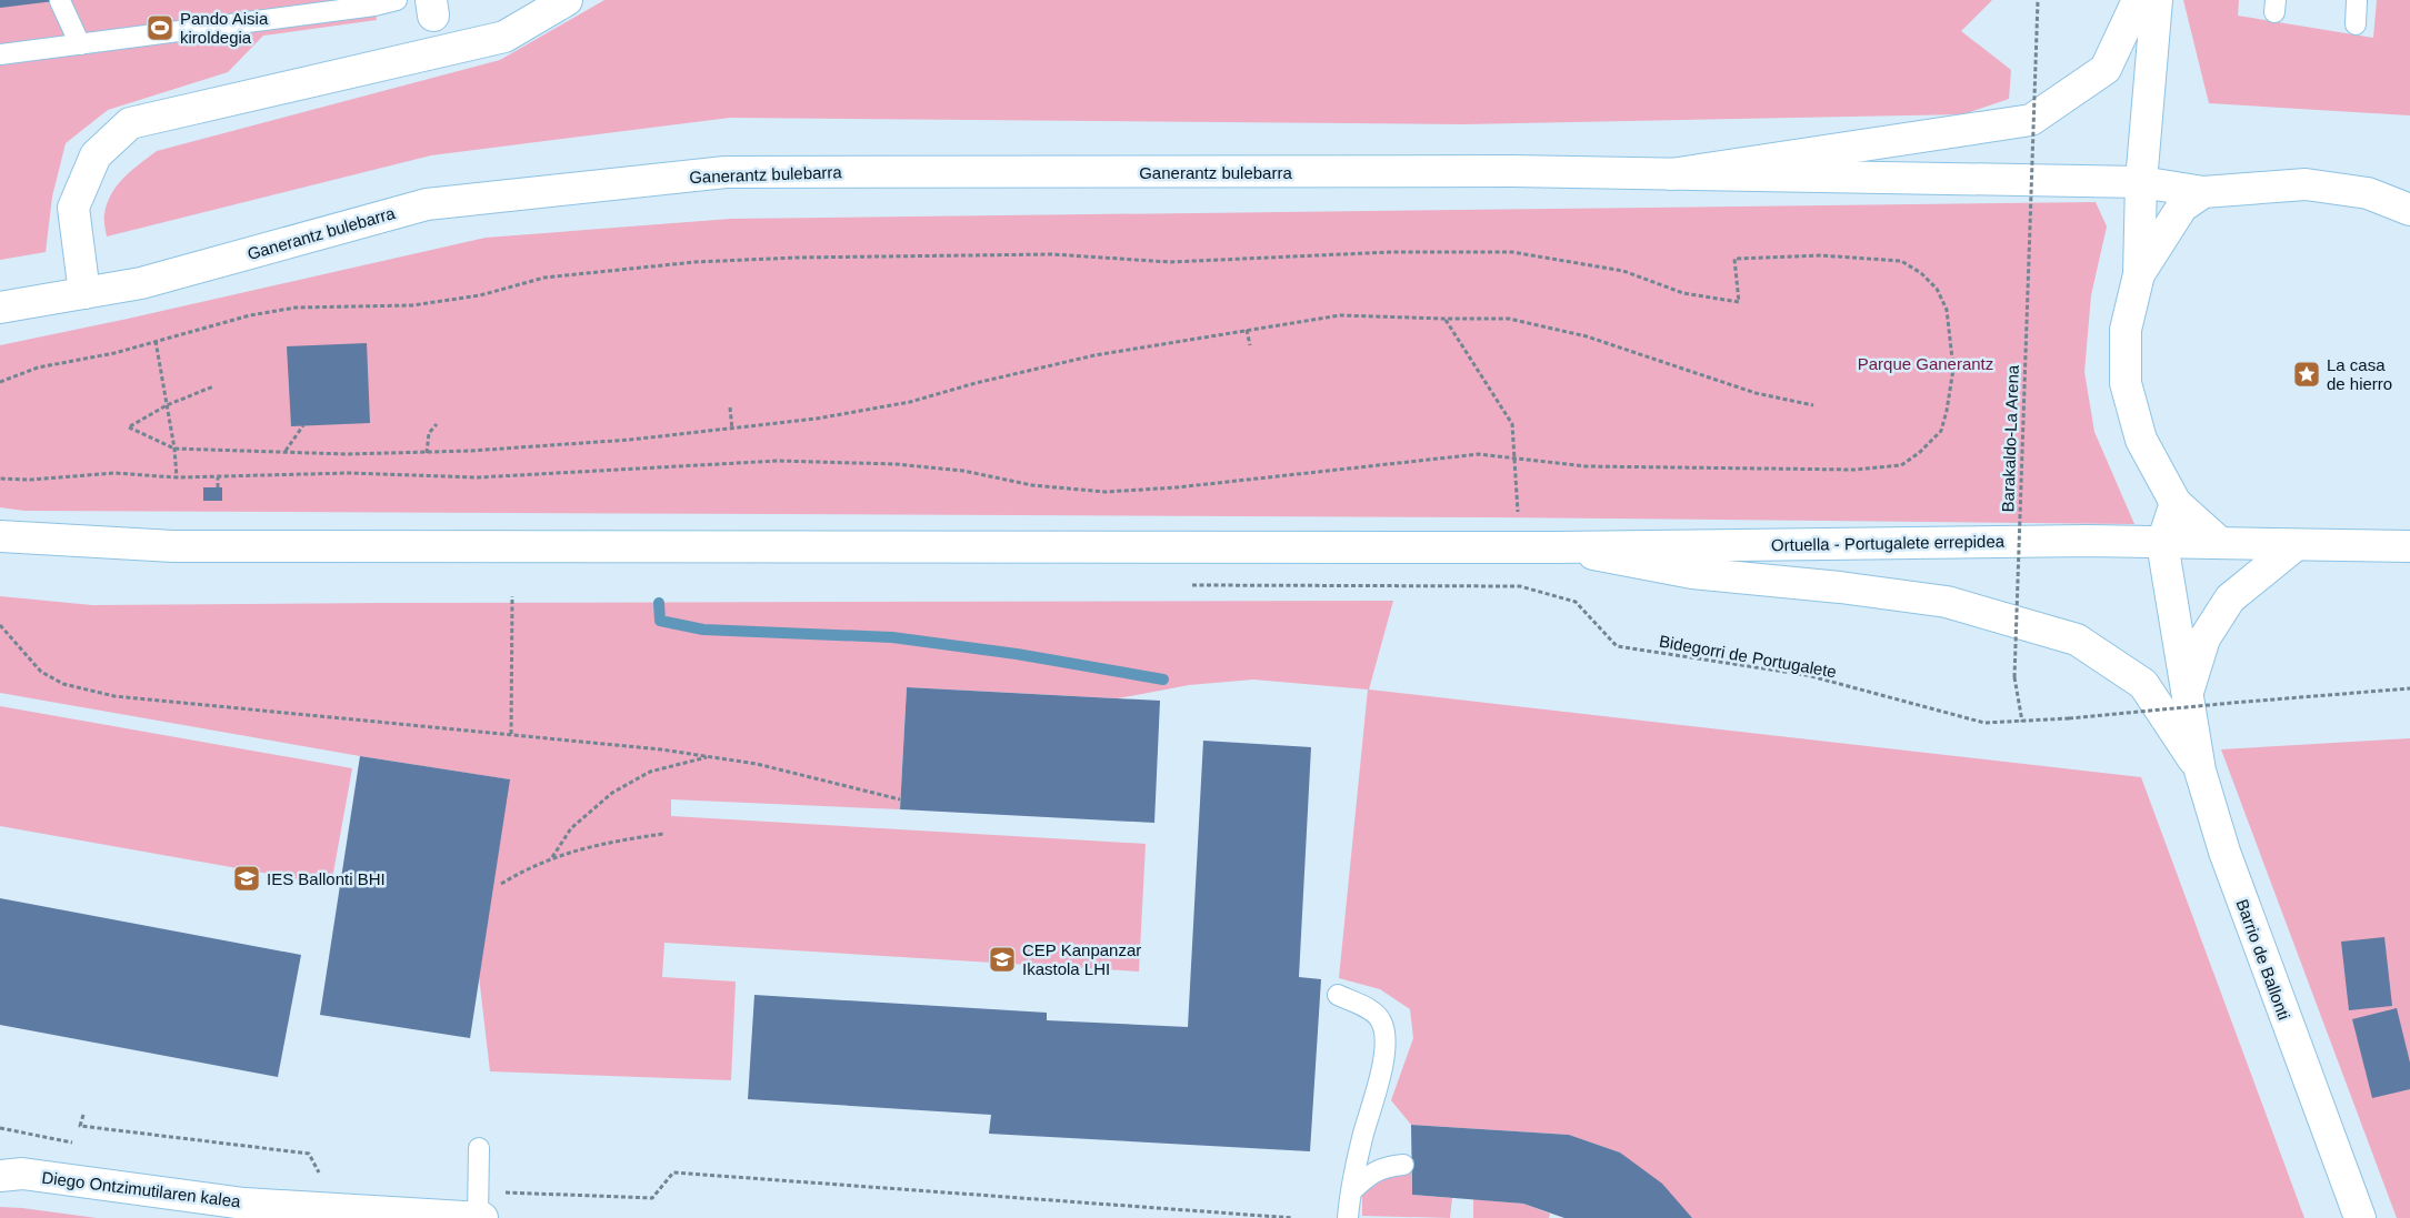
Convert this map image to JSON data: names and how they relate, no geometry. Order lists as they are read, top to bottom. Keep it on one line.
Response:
{"streets":{"street":["Ganerantz bulebarra","Ortuella - Portugalete errepidea","Barrio de Ballonti","Diego Ontzimutilaren kalea"],"path":["Barakaldo-La Arena","Bidegorri de Portugalete"]},"crossings":[["Barakaldo-La Arena","Bidegorri de Portugalete"],["Ortuella - Portugalete errepidea","Barrio de Ballonti"]],"parks":["Parque Ganerantz"],"places":{"sports":["Pando Aisia kiroldegia"],"place":["La casa de hierro"],"school or university":["IES Ballonti BHI","CEP Kanpanzar Ikastola LHI"]}}
